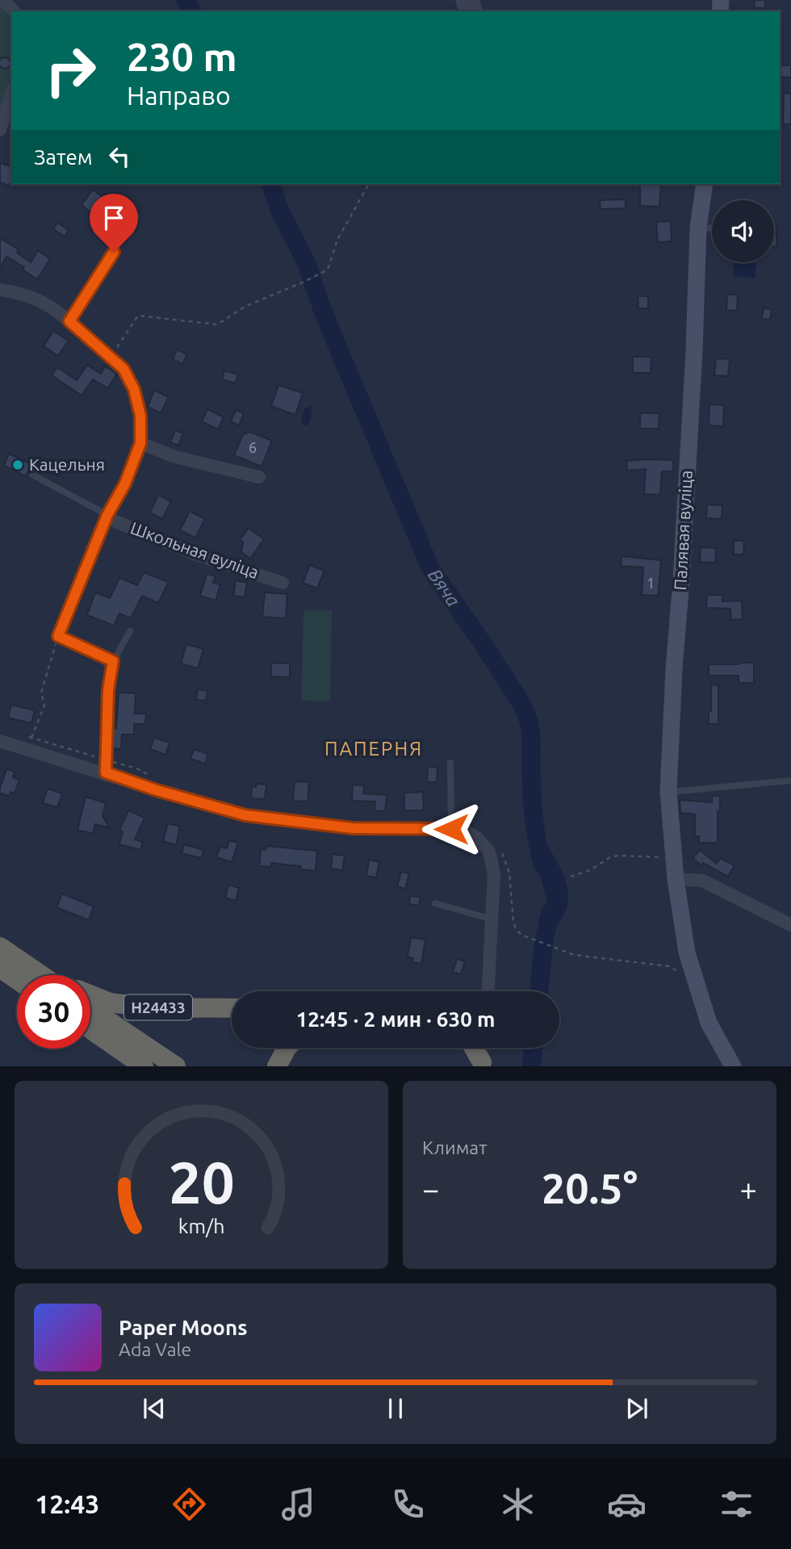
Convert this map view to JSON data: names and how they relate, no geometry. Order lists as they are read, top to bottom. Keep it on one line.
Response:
{"streets":{"highway":["Н24433"],"main road":["Палявая вуліца"],"street":["Школьная вуліца"]},"districts":["ПАПЕРНЯ"],"water":["Вяча"],"places":["Кацельня"],"house_numbers":["6","1"],"page":{"turn":["230 m","Направо"],"then":"Затем","limit":"30","trip":"12:45 · 2 мин · 630 m","tile":"Климат","heat":["−","20.5°","+"],"song":["Paper Moons","Ada Vale"],"tabs":"12:43","gauge":["20","km/h"]}}
